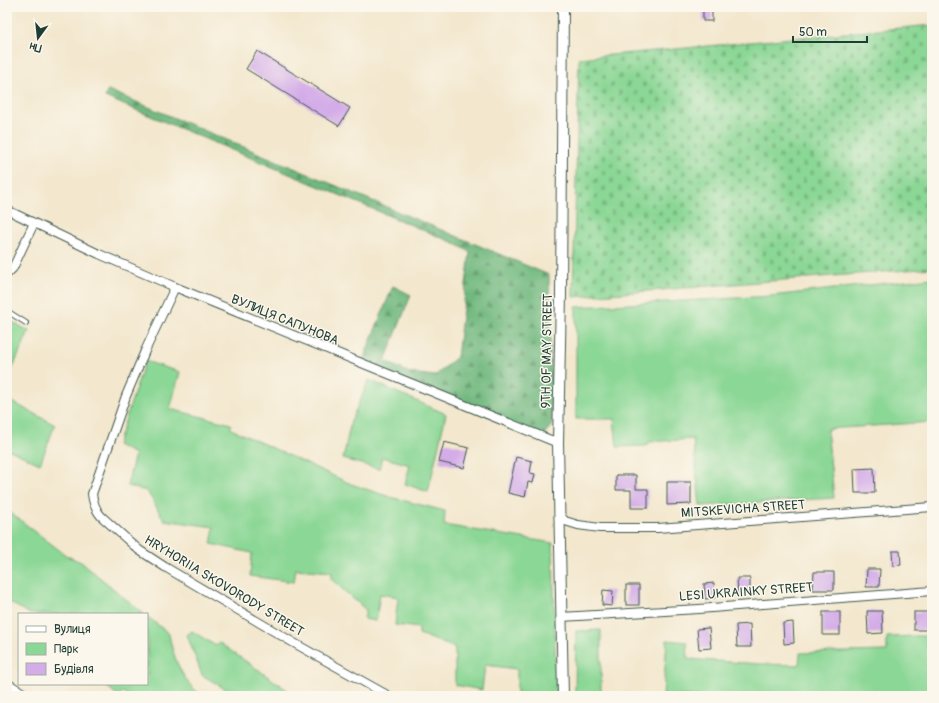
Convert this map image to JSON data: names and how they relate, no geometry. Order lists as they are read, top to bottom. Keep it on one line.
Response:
{"streets":{"street":["ВУЛИЦЯ САПУНОВА","9TH OF MAY STREET","MITSKEVICHA STREET","HRYHORIIA SKOVORODY STREET","LESI UKRAINKY STREET"]},"crossings":[["ВУЛИЦЯ САПУНОВА","9TH OF MAY STREET"],["ВУЛИЦЯ САПУНОВА","HRYHORIIA SKOVORODY STREET"],["9TH OF MAY STREET","MITSKEVICHA STREET"],["9TH OF MAY STREET","LESI UKRAINKY STREET"]],"legend":["Вулиця","Парк","Будівля"],"scale_bar":"50 m","north":"bottom"}
